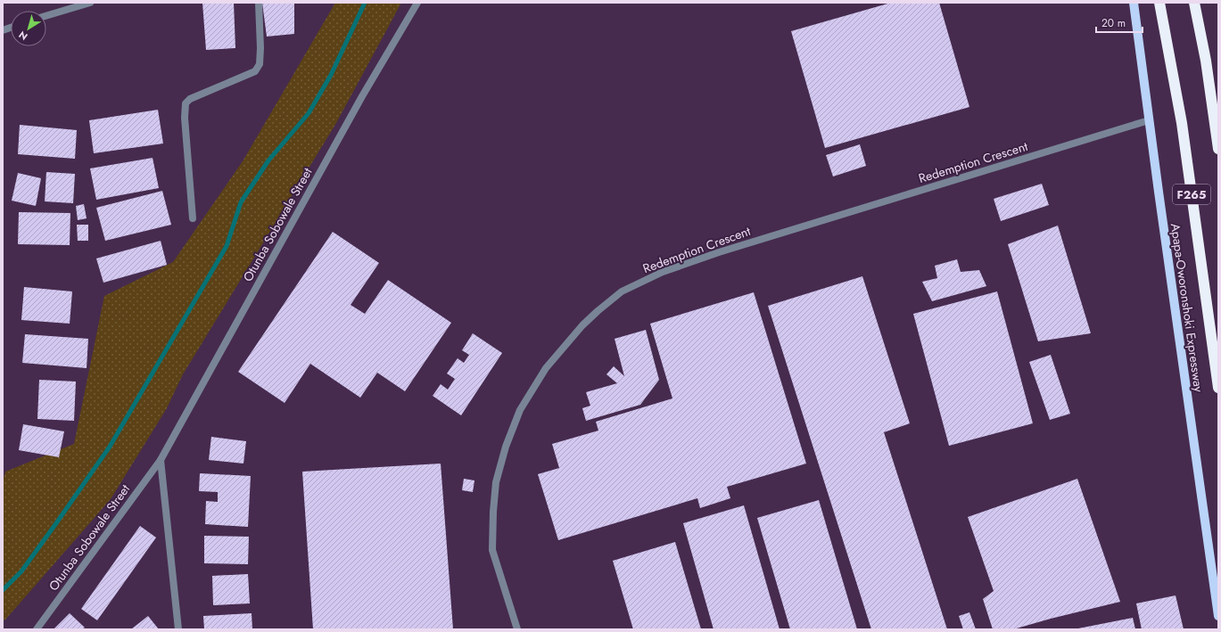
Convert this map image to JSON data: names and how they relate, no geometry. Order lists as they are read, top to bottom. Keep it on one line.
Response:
{"streets":{"highway":["F265"],"main road":["Apapa-Oworonshoki Expressway"],"street":["Redemption Crescent","Otunba Sobowale Street"]},"crossings":[["Redemption Crescent","Apapa-Oworonshoki Expressway"]],"scale_bar":"20 m","north":"bottom left"}
